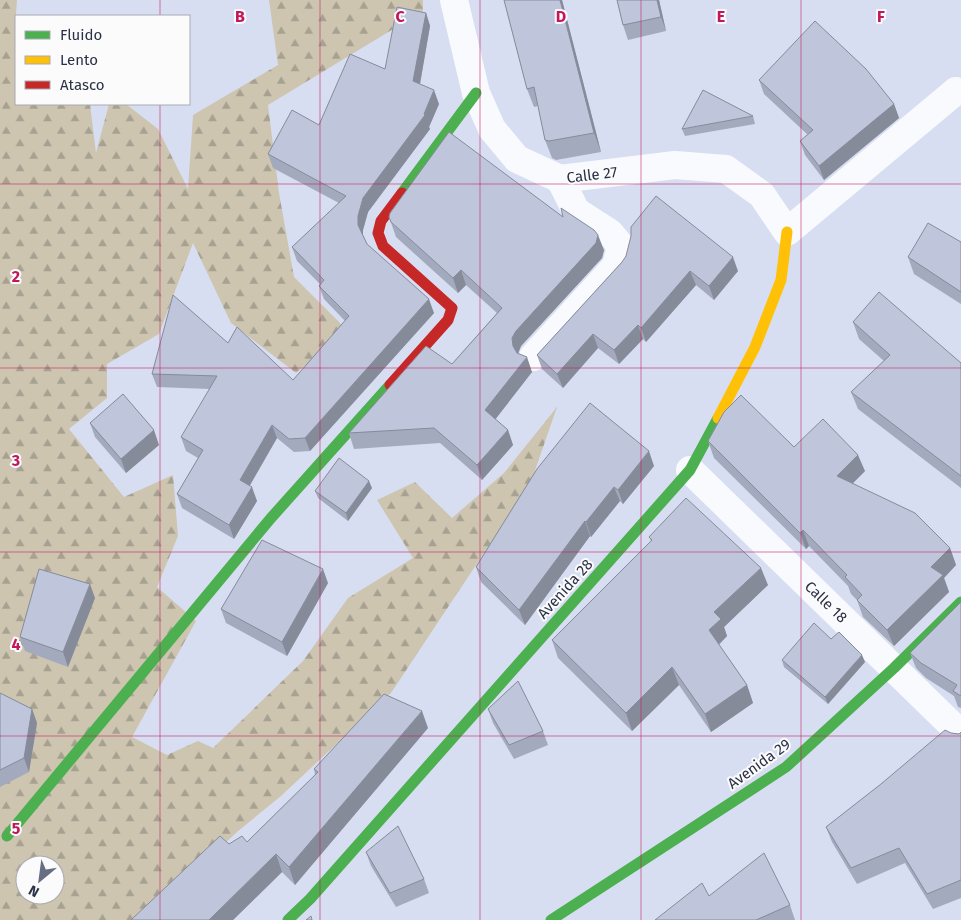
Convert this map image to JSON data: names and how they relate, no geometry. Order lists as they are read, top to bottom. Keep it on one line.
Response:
{"streets":{"street":["Calle 27","Avenida 28","Calle 18","Avenida 29"]},"crossings":[["Calle 27","Avenida 28"],["Avenida 28","Calle 18"],["Calle 18","Avenida 29"]],"legend":["Fluido","Lento","Atasco"],"north":"bottom left","grid":{"columns":["B","C","D","E","F"],"rows":["2","3","4","5"]}}
